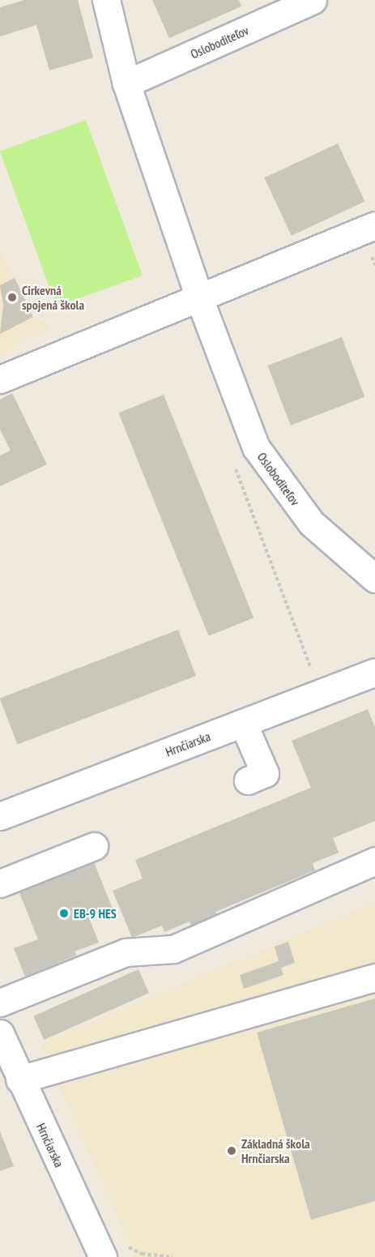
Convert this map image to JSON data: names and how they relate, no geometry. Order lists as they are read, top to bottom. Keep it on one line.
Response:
{"streets":{"street":["Osloboditeľov","Hrnčiarska"]},"places":["Cirkevná spojená škola","EB-9 HES","Základná škola Hrnčiarska"]}
